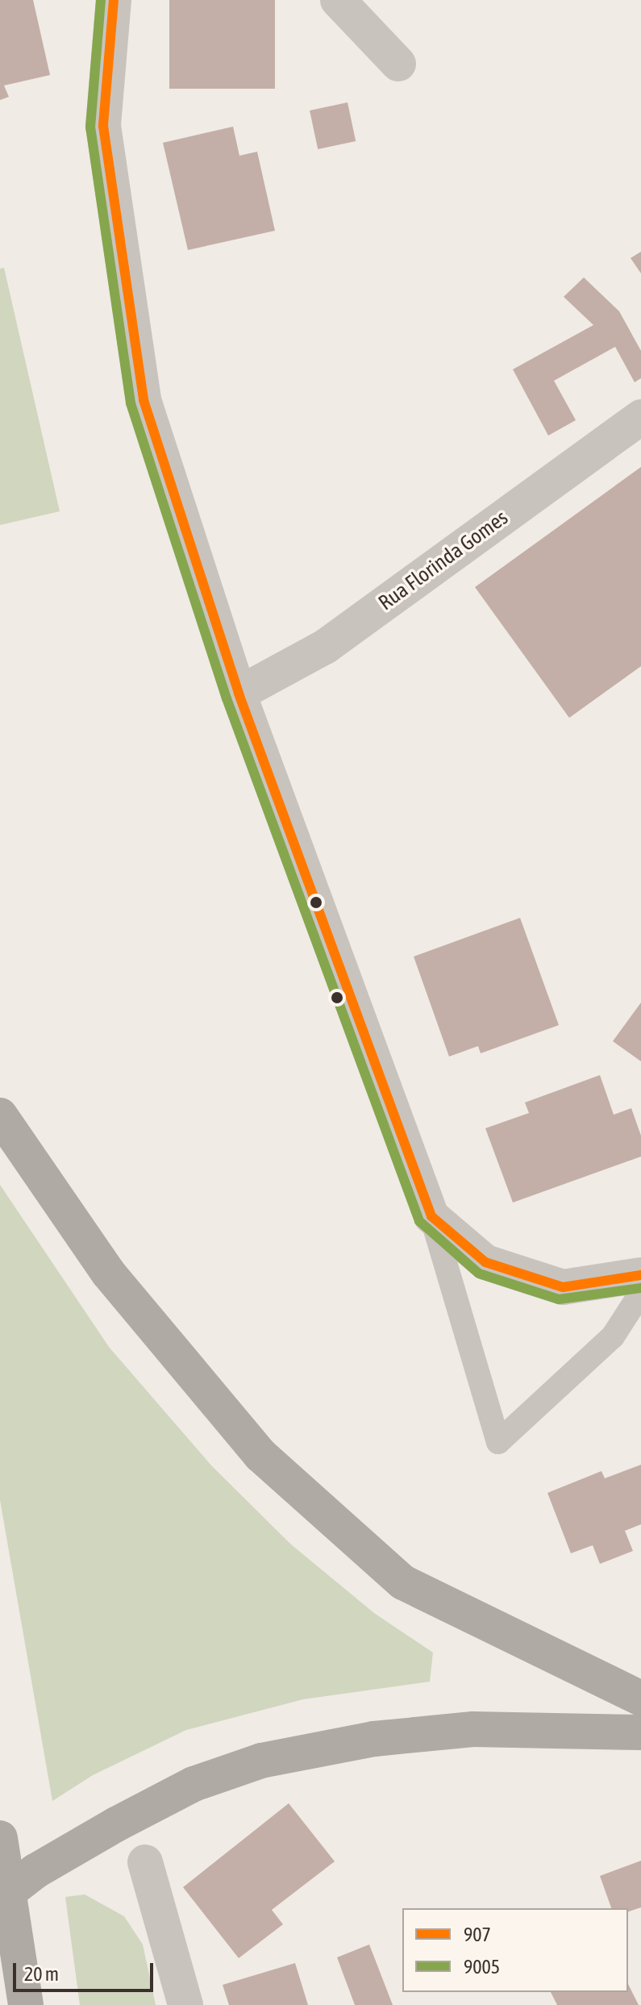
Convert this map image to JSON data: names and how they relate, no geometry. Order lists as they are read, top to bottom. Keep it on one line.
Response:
{"streets":{"street":["Rua Florinda Gomes"]},"lines":["transit line 907","transit line 9005"],"legend":["907","9005"],"scale_bar":"20 m"}
